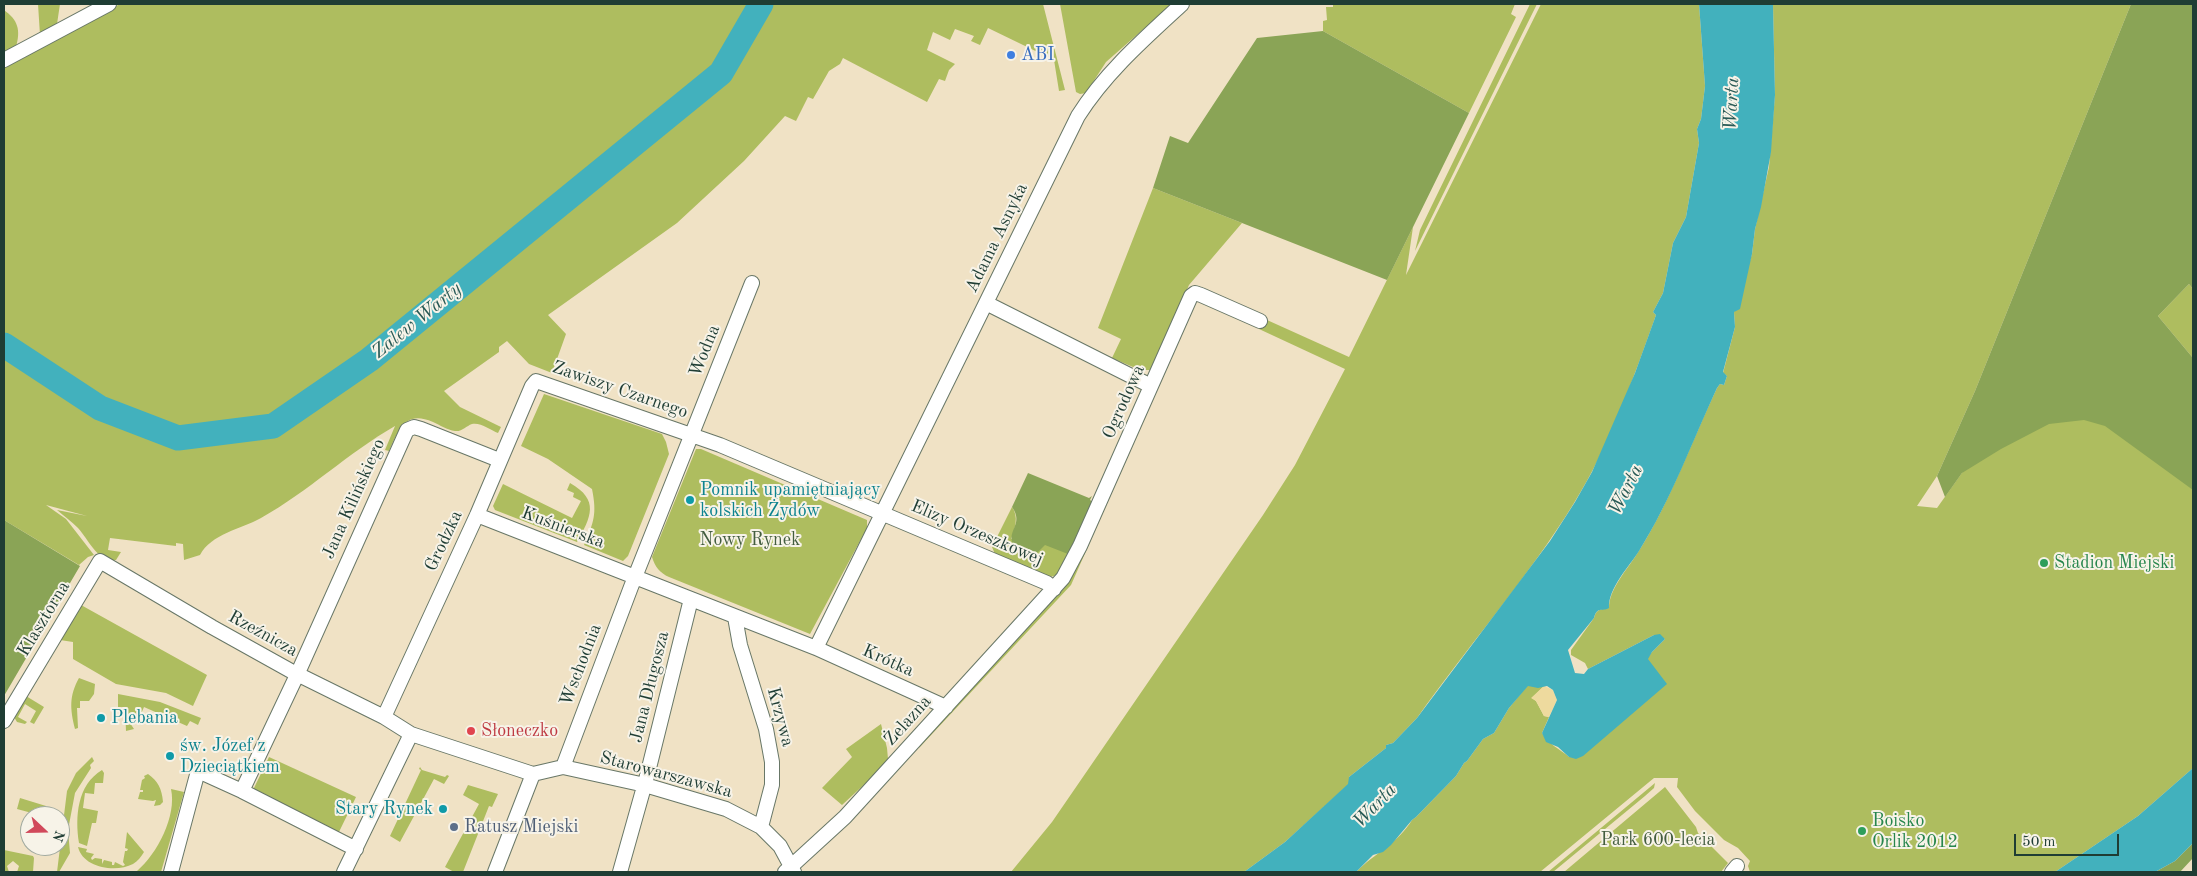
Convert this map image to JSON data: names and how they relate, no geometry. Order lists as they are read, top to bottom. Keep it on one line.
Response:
{"streets":{"street":["Adama Asnyka","Wodna","Zawiszy Czarnego","Ogrodowa","Jana Kilińskiego","Kuśnierska","Elizy Orzeszkowej","Grodzka","Klasztorna","Rzeźnicza","Krótka","Wschodnia","Jana Długosza","Krzywa","Żelazna","Starowarszawska"]},"crossings":[["Adama Asnyka","Elizy Orzeszkowej"],["Wodna","Zawiszy Czarnego"],["Zawiszy Czarnego","Grodzka"],["Ogrodowa","Elizy Orzeszkowej"],["Ogrodowa","Żelazna"],["Jana Kilińskiego","Grodzka"],["Jana Kilińskiego","Rzeźnicza"],["Kuśnierska","Grodzka"],["Kuśnierska","Wschodnia"],["Elizy Orzeszkowej","Żelazna"],["Grodzka","Rzeźnicza"],["Klasztorna","Rzeźnicza"],["Krótka","Żelazna"],["Wschodnia","Starowarszawska"],["Jana Długosza","Starowarszawska"],["Krzywa","Starowarszawska"],["Żelazna","Starowarszawska"]],"water":["Warta","Zalew Warty"],"parks":["Nowy Rynek","Park 600-lecia"],"places":["ABI","Pomnik upamiętniający kolskich Żydów","Stadion Miejski","Plebania","Słoneczko","św. Józef z Dzieciątkiem","Stary Rynek","Ratusz Miejski","Boisko Orlik 2012"],"scale_bar":"50 m","north":"right"}
